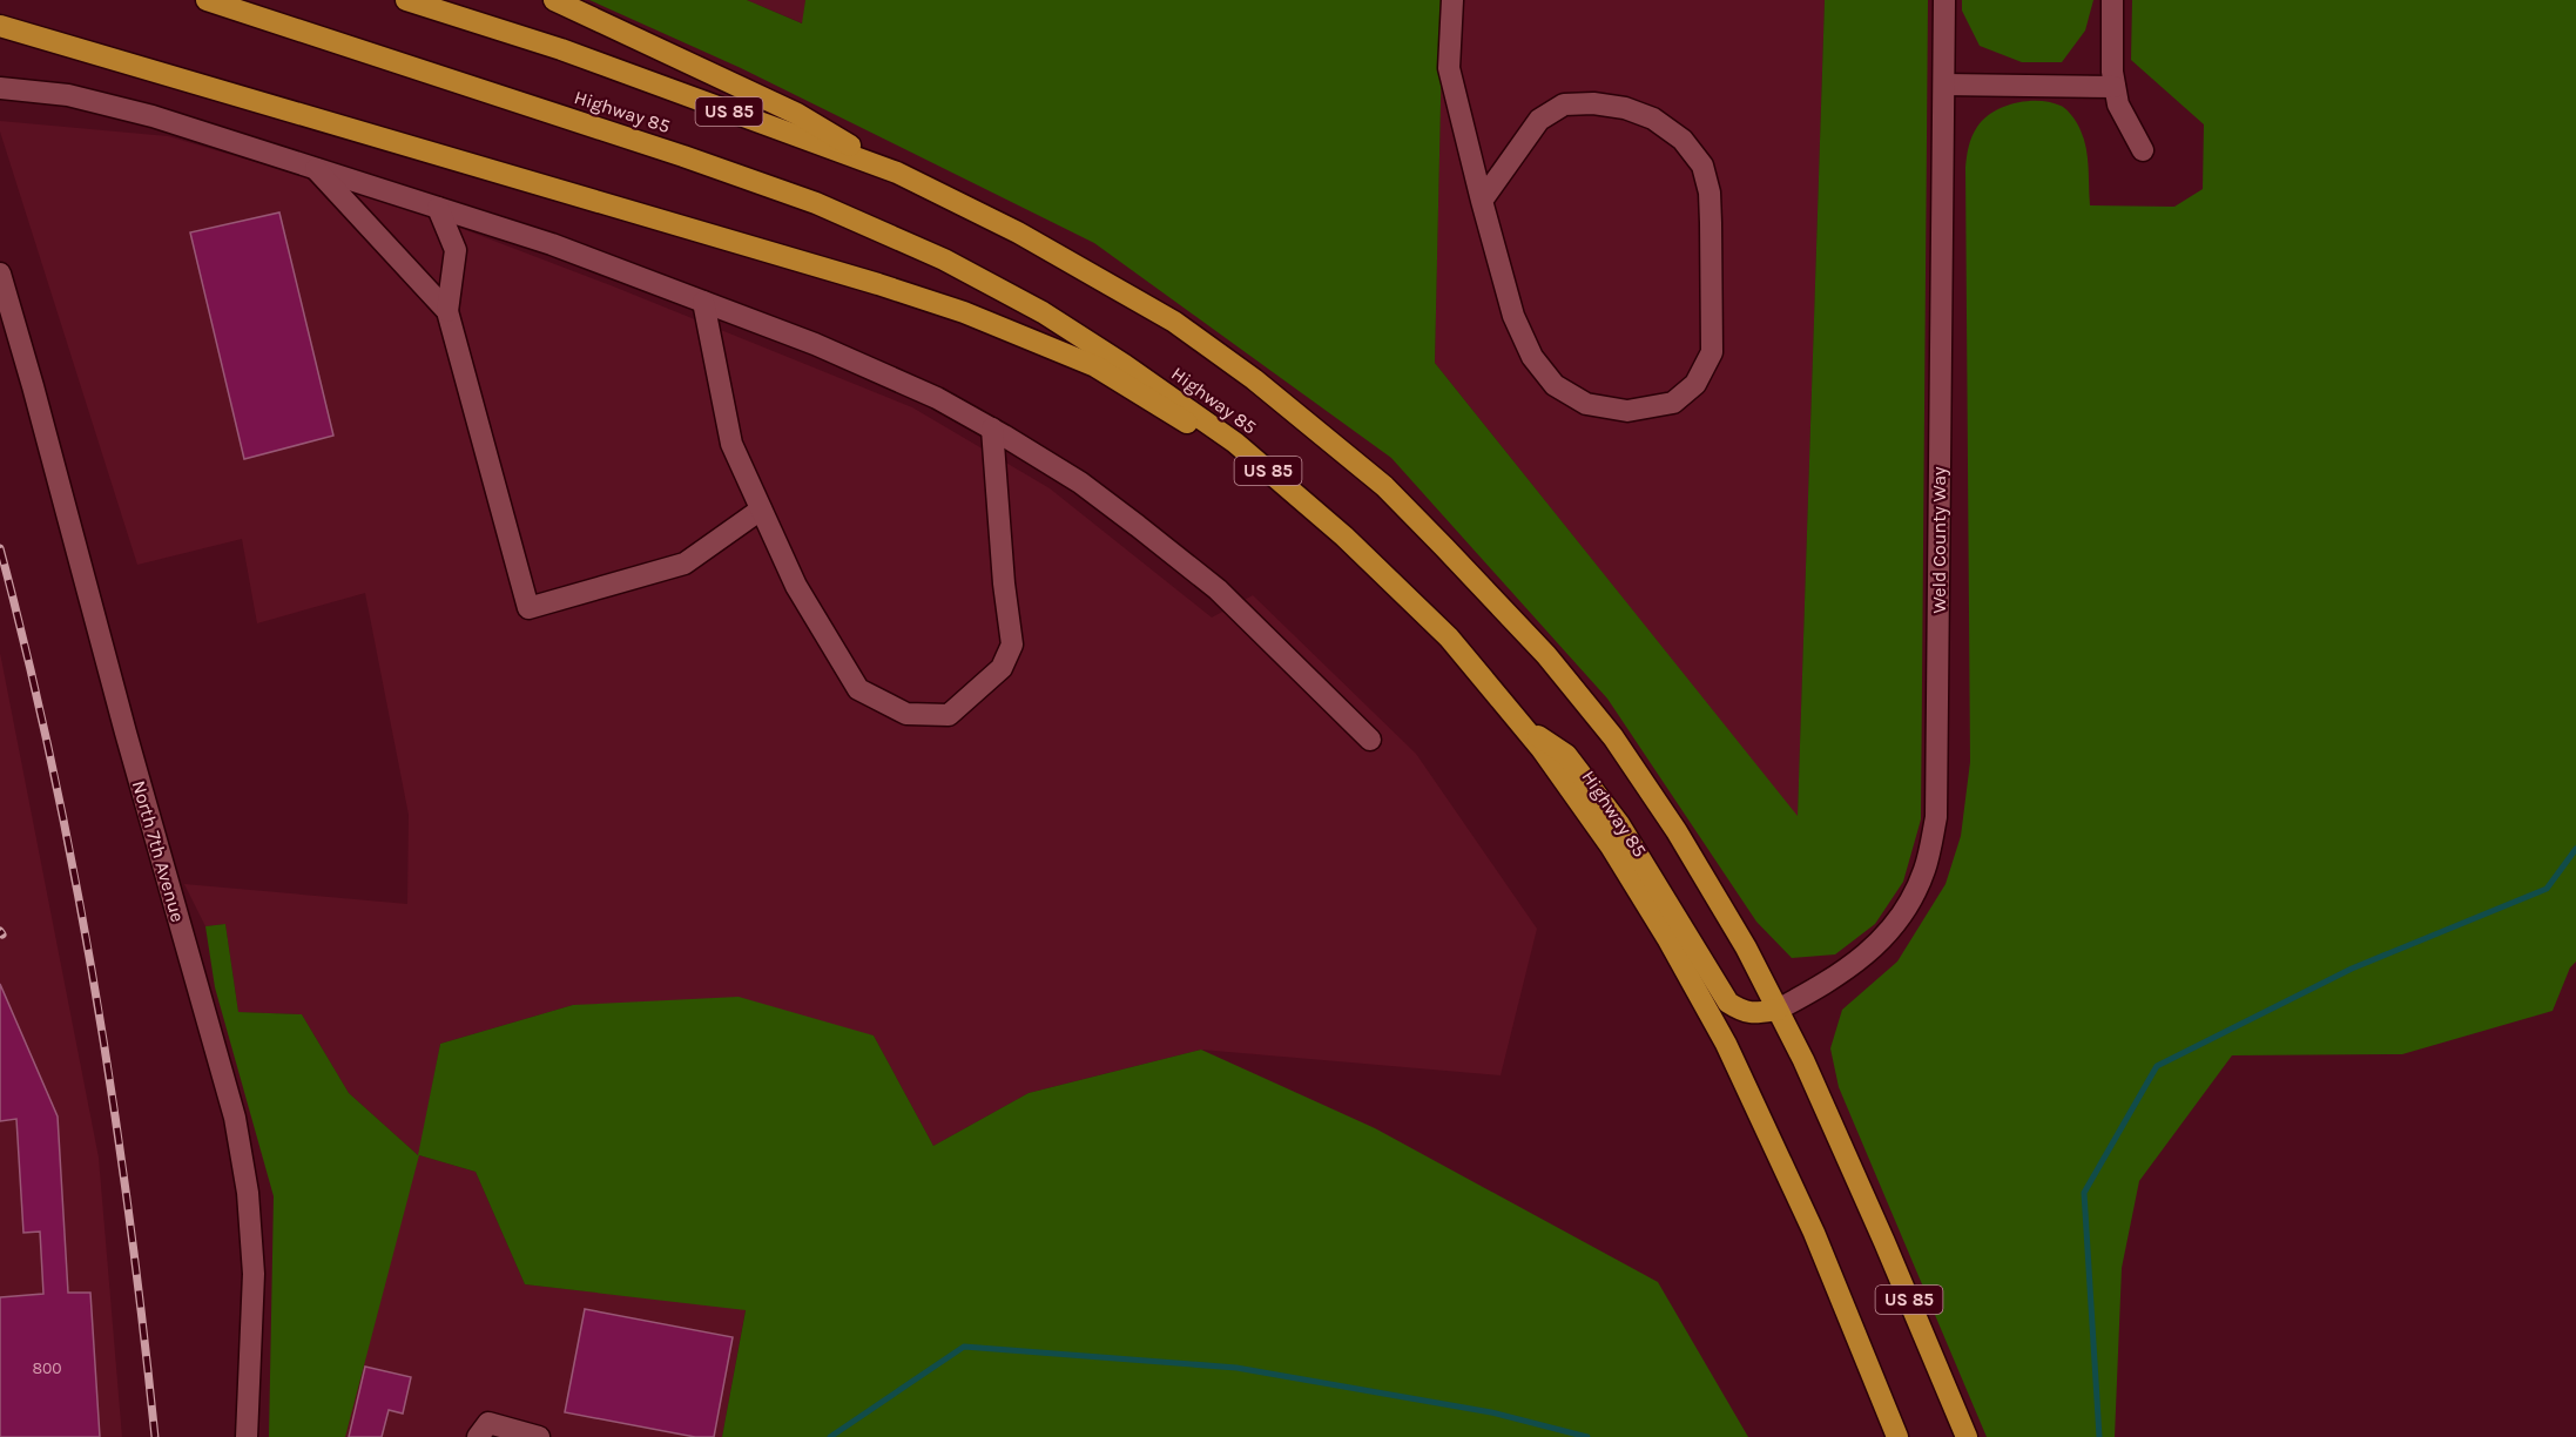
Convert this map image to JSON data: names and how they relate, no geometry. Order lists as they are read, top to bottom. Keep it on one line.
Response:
{"streets":{"highway":["Highway 85","US 85"],"street":["Weld County Way","North 7th Avenue"]},"crossings":[["Highway 85","Weld County Way"]],"house_numbers":["800"]}
